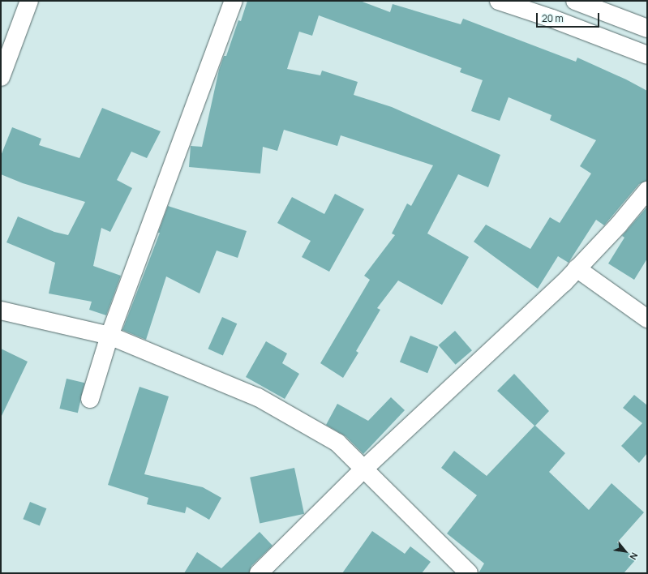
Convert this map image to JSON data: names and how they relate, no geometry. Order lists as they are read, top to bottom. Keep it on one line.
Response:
{"scale_bar":"20 m","north":"bottom right"}
